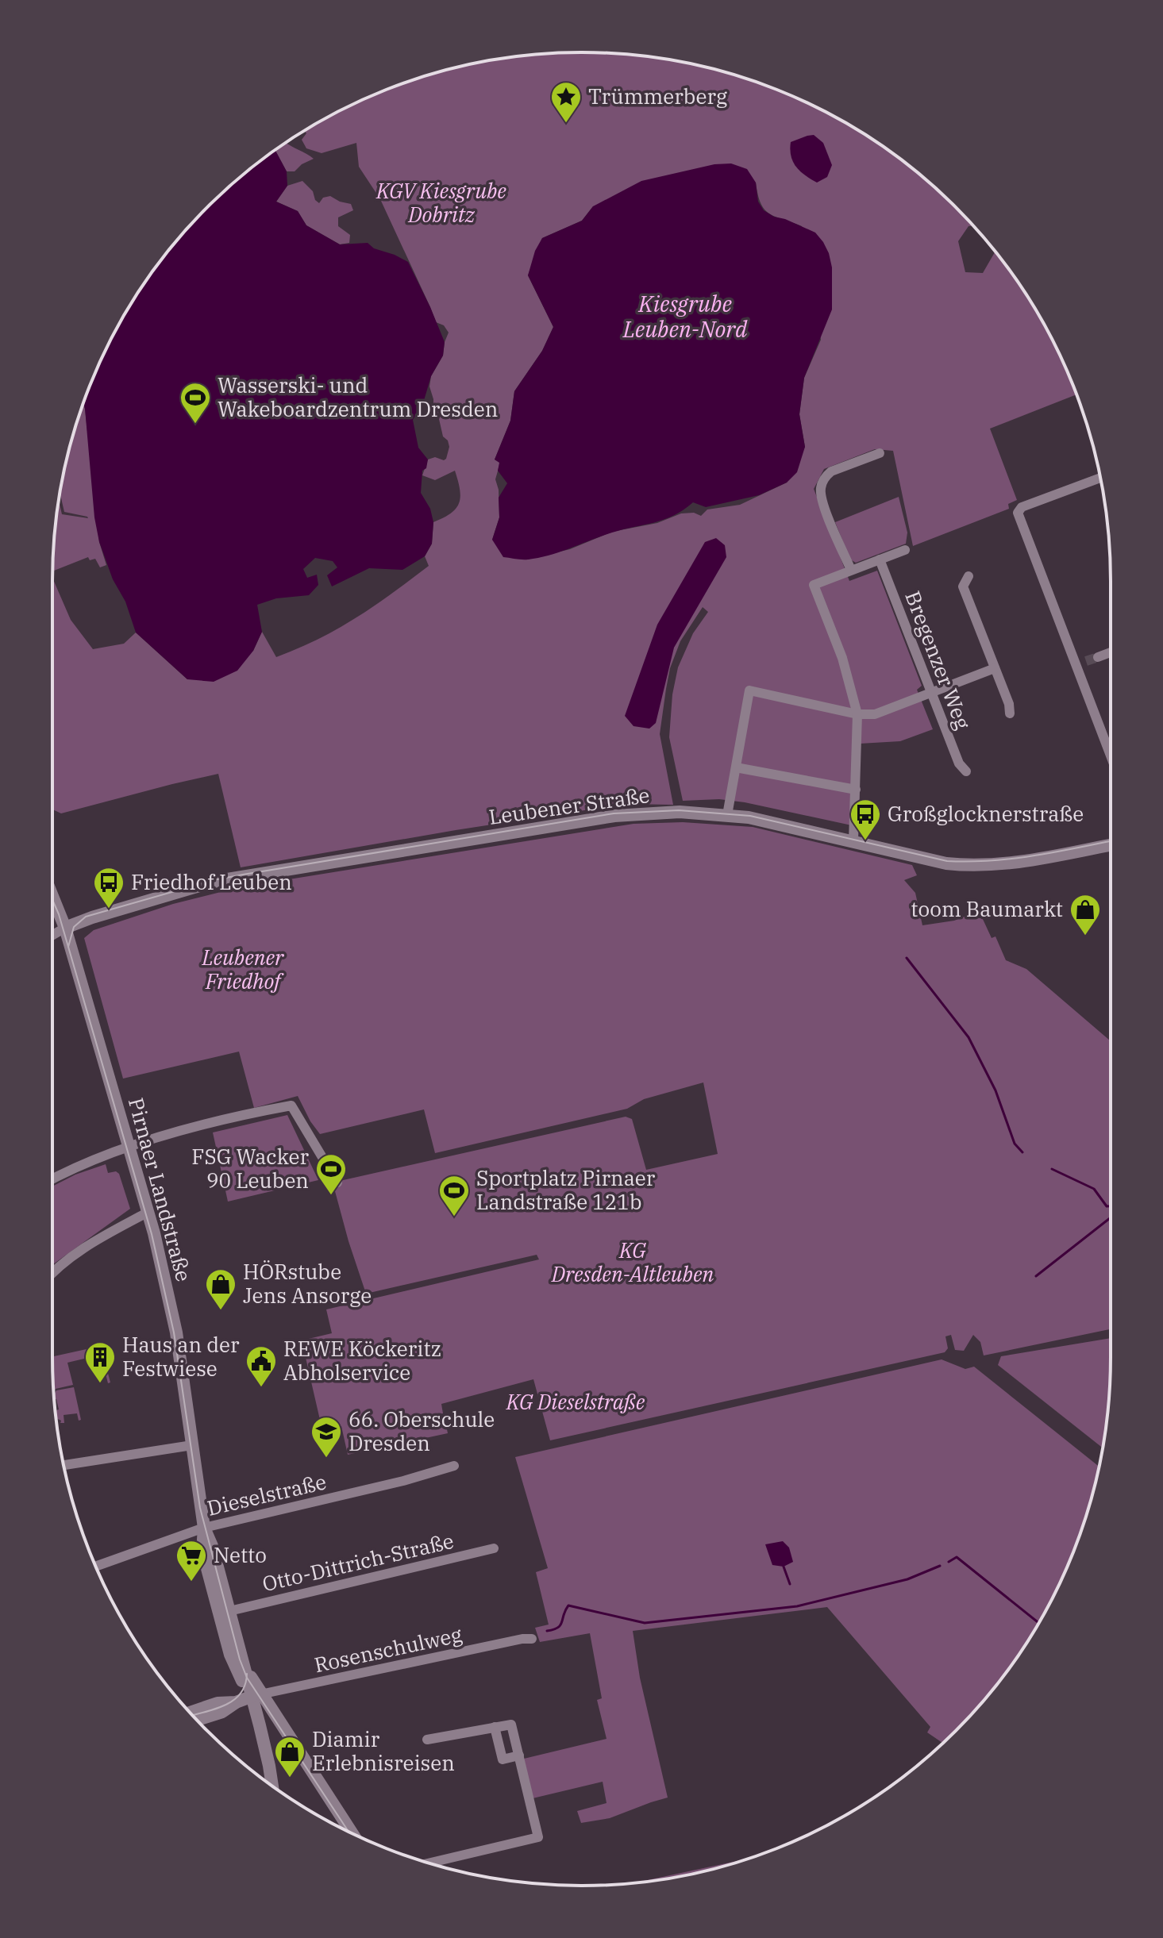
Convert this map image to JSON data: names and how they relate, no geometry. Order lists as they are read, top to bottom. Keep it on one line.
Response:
{"streets":{"street":["Bregenzer Weg","Leubener Straße","Pirnaer Landstraße","Dieselstraße","Otto-Dittrich-Straße","Rosenschulweg"]},"crossings":[["Leubener Straße","Pirnaer Landstraße"],["Pirnaer Landstraße","Dieselstraße"],["Pirnaer Landstraße","Otto-Dittrich-Straße"],["Pirnaer Landstraße","Rosenschulweg"]],"water":["Kiesgrube Leuben-Nord"],"parks":["KGV Kiesgrube Dobritz","Leubener Friedhof","KG Dresden-Altleuben","KG Dieselstraße"],"places":{"place":["Trümmerberg"],"sports":["Wasserski- und Wakeboardzentrum Dresden","FSG Wacker 90 Leuben","Sportplatz Pirnaer Landstraße 121b"],"bus stop":["Großglocknerstraße","Friedhof Leuben"],"shop":["toom Baumarkt","HÖRstube Jens Ansorge","Diamir Erlebnisreisen"],"building":["Haus an der Festwiese"],"public building":["REWE Köckeritz Abholservice"],"school or university":["66. Oberschule Dresden"],"supermarket":["Netto"]}}
